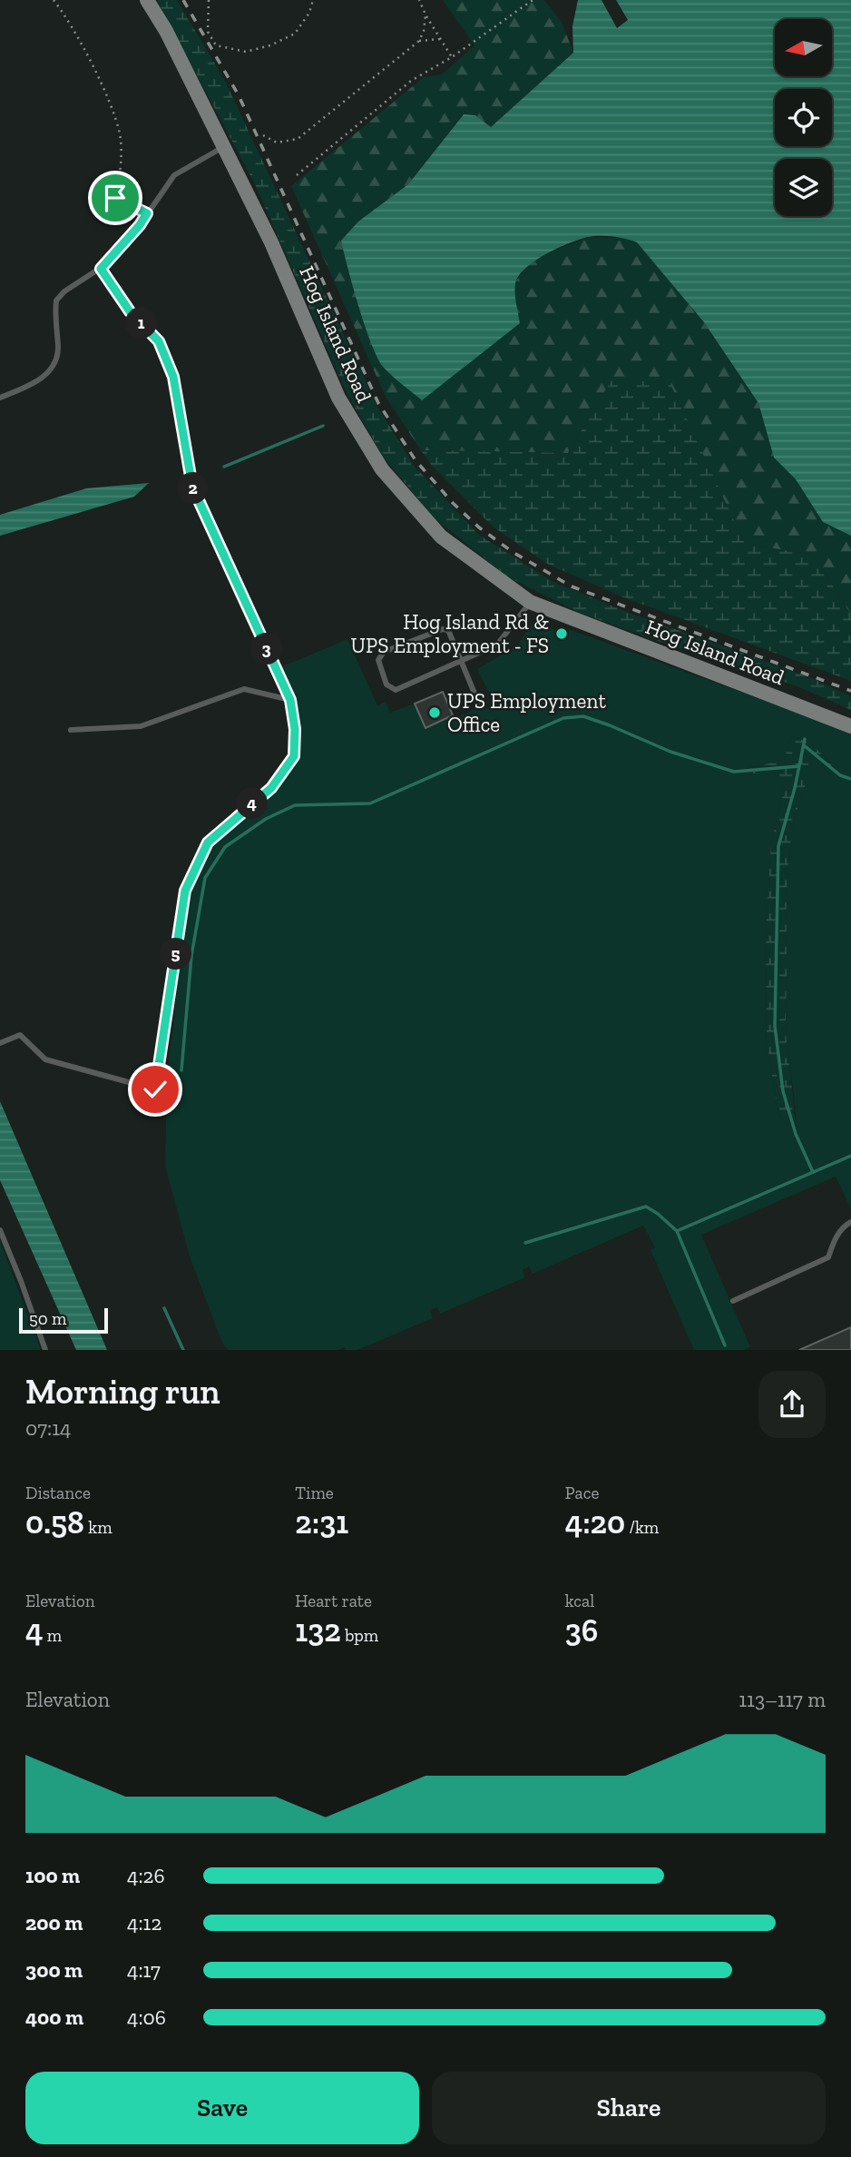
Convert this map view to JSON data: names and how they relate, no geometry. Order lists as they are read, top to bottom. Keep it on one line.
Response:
{"streets":{"street":["Hog Island Road"]},"places":["Hog Island Rd & UPS Employment - FS","UPS Employment Office"],"scale_bar":"50 m","north":"left","page":{"pins":["1","2","3","4","5"],"scale":"50 m","heading":["Morning run","07:14"],"stats":[["Distance","0.58 km"],["Time","2:31"],["Pace","4:20 /km"],["Elevation","4 m"],["Heart rate","132 bpm"],["kcal","36"]],"chart":["Elevation","113–117 m"],"list":[{"name":"100 m","note":"4:26"},{"name":"200 m","note":"4:12"},{"name":"300 m","note":"4:17"},{"name":"400 m","note":"4:06"}],"buttons":["Save","Share"]}}
